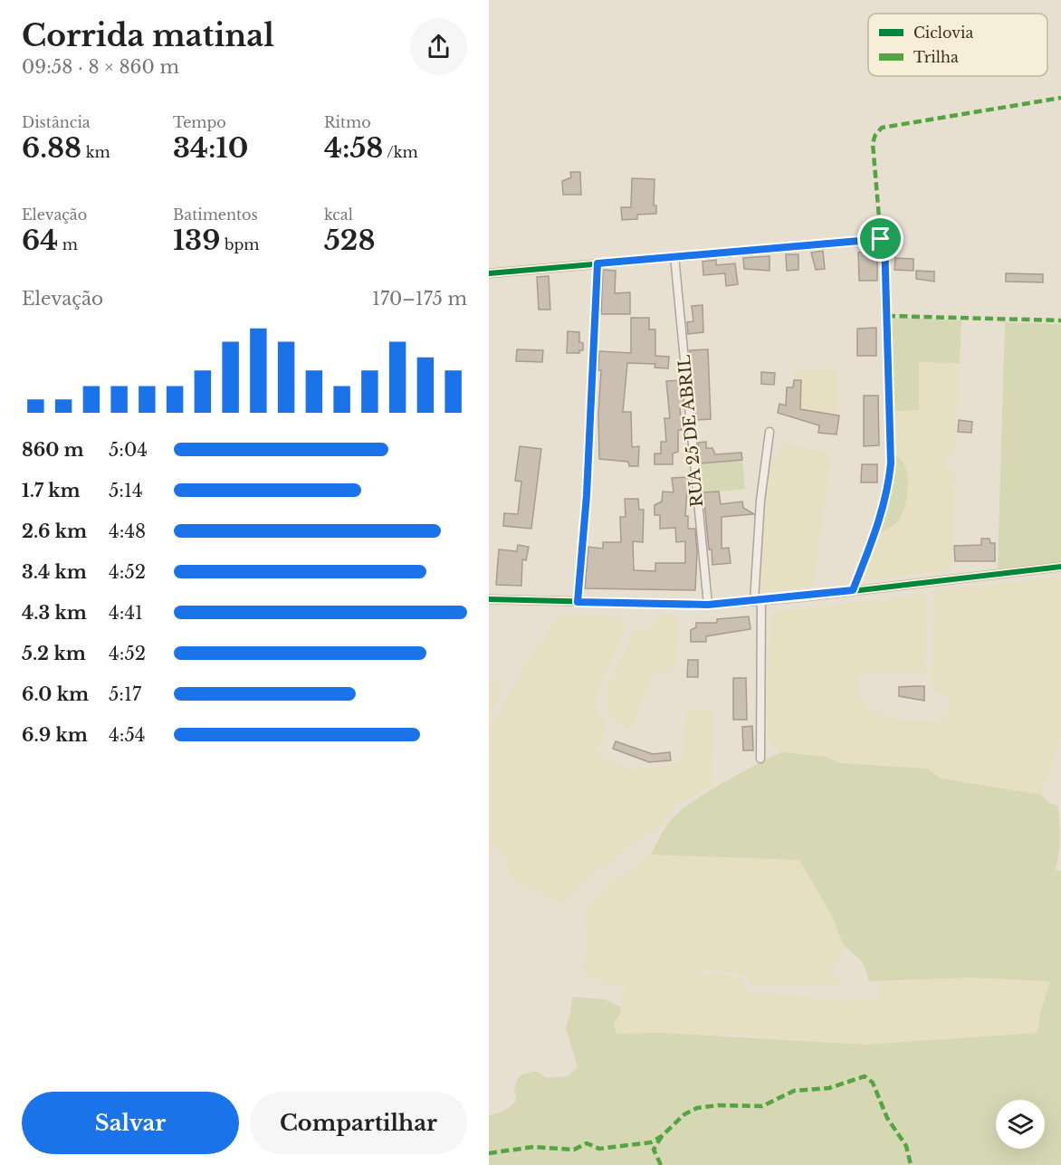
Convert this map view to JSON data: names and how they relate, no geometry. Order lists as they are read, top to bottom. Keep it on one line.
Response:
{"streets":{"street":["RUA 25 DE ABRIL"]},"legend":["Ciclovia","Trilha"],"page":{"heading":["Corrida matinal","09:58 · 8 × 860 m"],"stats":[["Distância","6.88 km"],["Tempo","34:10"],["Ritmo","4:58 /km"],["Elevação","64 m"],["Batimentos","139 bpm"],["kcal","528"]],"chart":["Elevação","170–175 m"],"list":[{"name":"860 m","note":"5:04"},{"name":"1.7 km","note":"5:14"},{"name":"2.6 km","note":"4:48"},{"name":"3.4 km","note":"4:52"},{"name":"4.3 km","note":"4:41"},{"name":"5.2 km","note":"4:52"},{"name":"6.0 km","note":"5:17"},{"name":"6.9 km","note":"4:54"}],"buttons":["Salvar","Compartilhar"]}}
